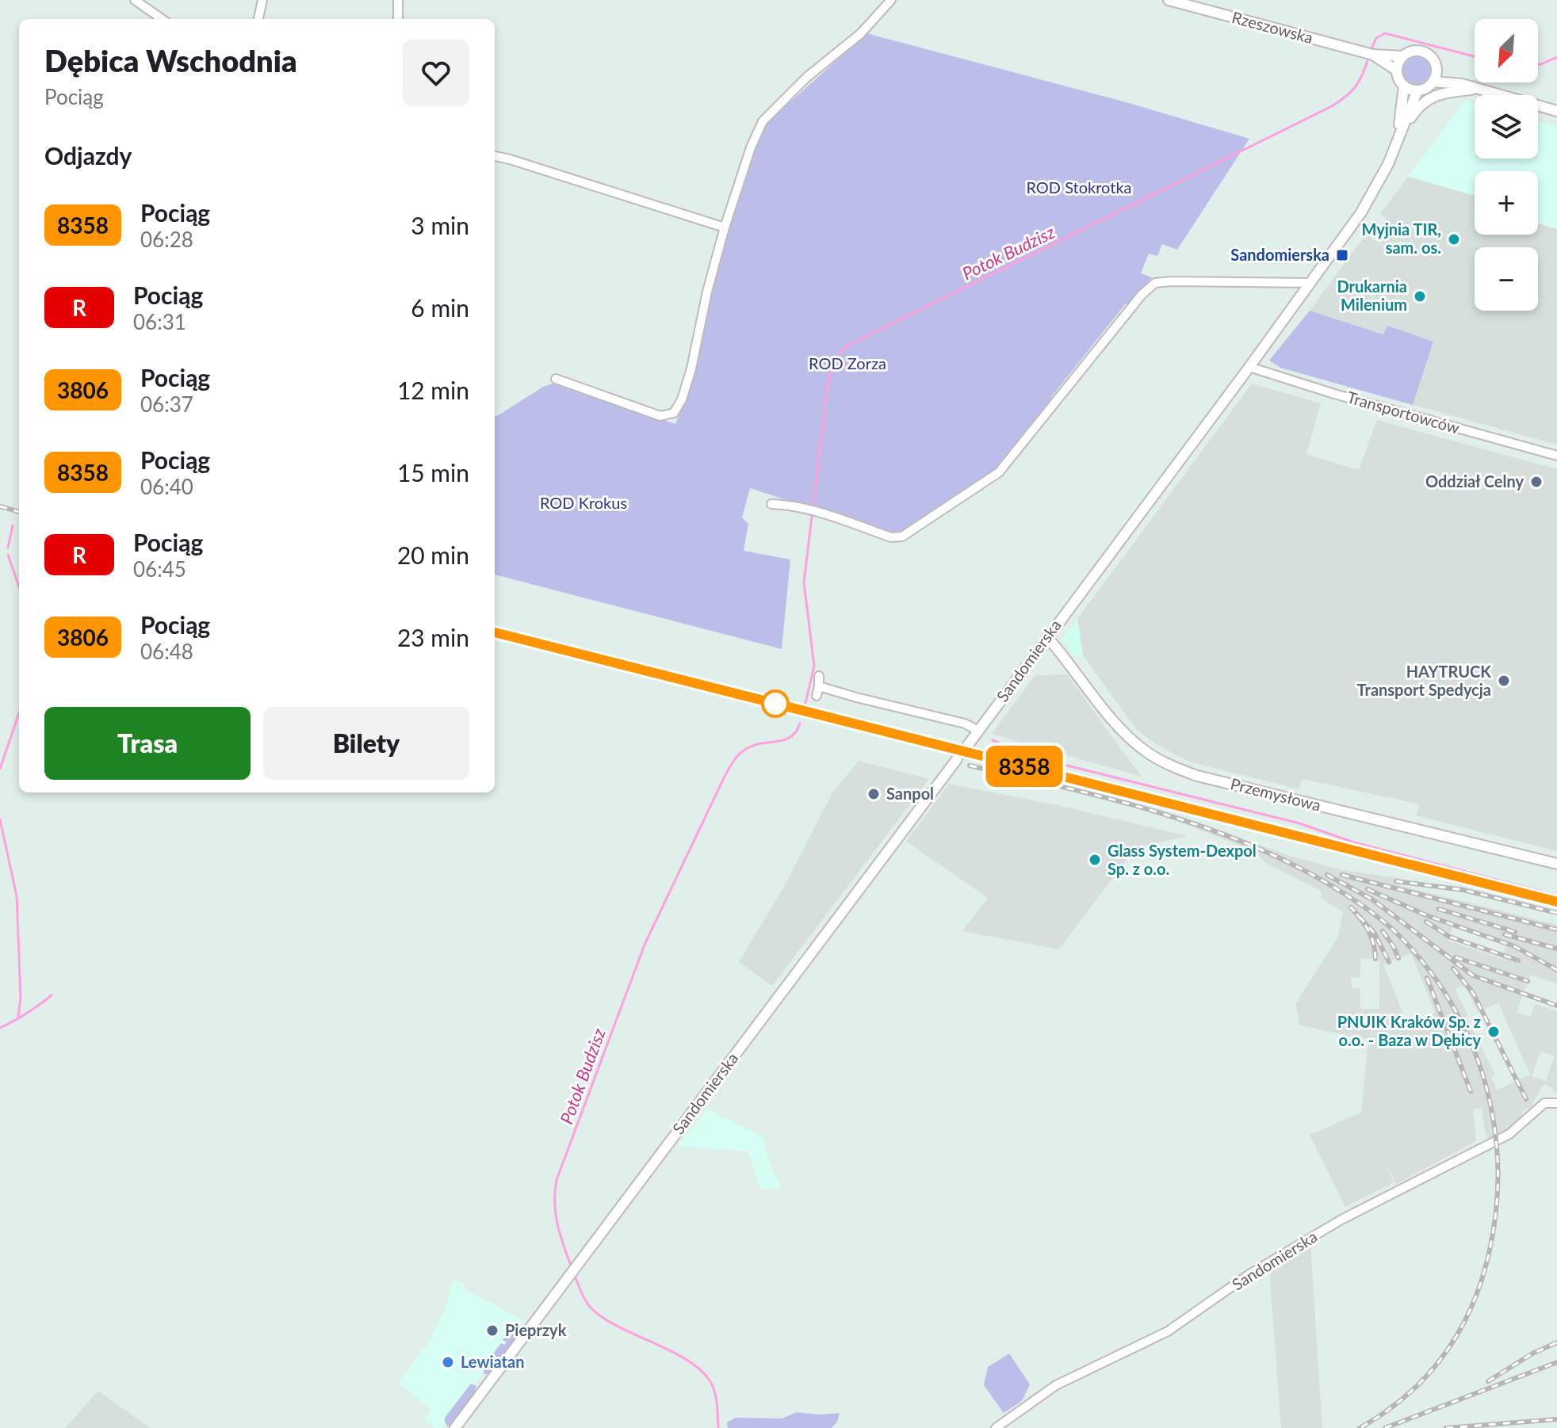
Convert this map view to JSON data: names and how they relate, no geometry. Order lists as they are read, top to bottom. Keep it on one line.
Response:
{"streets":{"street":["Rzeszowska","Transportowców","Sandomierska","Przemysłowa"]},"crossings":[["Transportowców","Sandomierska"],["Sandomierska","Przemysłowa"]],"water":["Potok Budzisz"],"parks":["ROD Stokrotka","ROD Zorza","ROD Krokus"],"places":{"other":["Myjnia TIR, sam. os.","Drukarnia Milenium","Oddział Celny","HAYTRUCK Transport Spedycja","Sanpol","Glass System-Dexpol Sp. z o.o.","PNUIK Kraków Sp. z o.o. - Baza w Dębicy","Pieprzyk","Lewiatan"],"transit":["Sandomierska"]},"north":"bottom left","page":{"on_map":"8358","map_buttons":["+","−"],"heading":[["Dębica Wschodnia","Pociąg"],"Odjazdy"],"list":[{"mark":"8358","name":"Pociąg","note":"06:28","value":"3 min"},{"mark":"R","name":"Pociąg","note":"06:31","value":"6 min"},{"mark":"3806","name":"Pociąg","note":"06:37","value":"12 min"},{"mark":"8358","name":"Pociąg","note":"06:40","value":"15 min"},{"mark":"R","name":"Pociąg","note":"06:45","value":"20 min"},{"mark":"3806","name":"Pociąg","note":"06:48","value":"23 min"}],"buttons":["Trasa","Bilety"]}}
